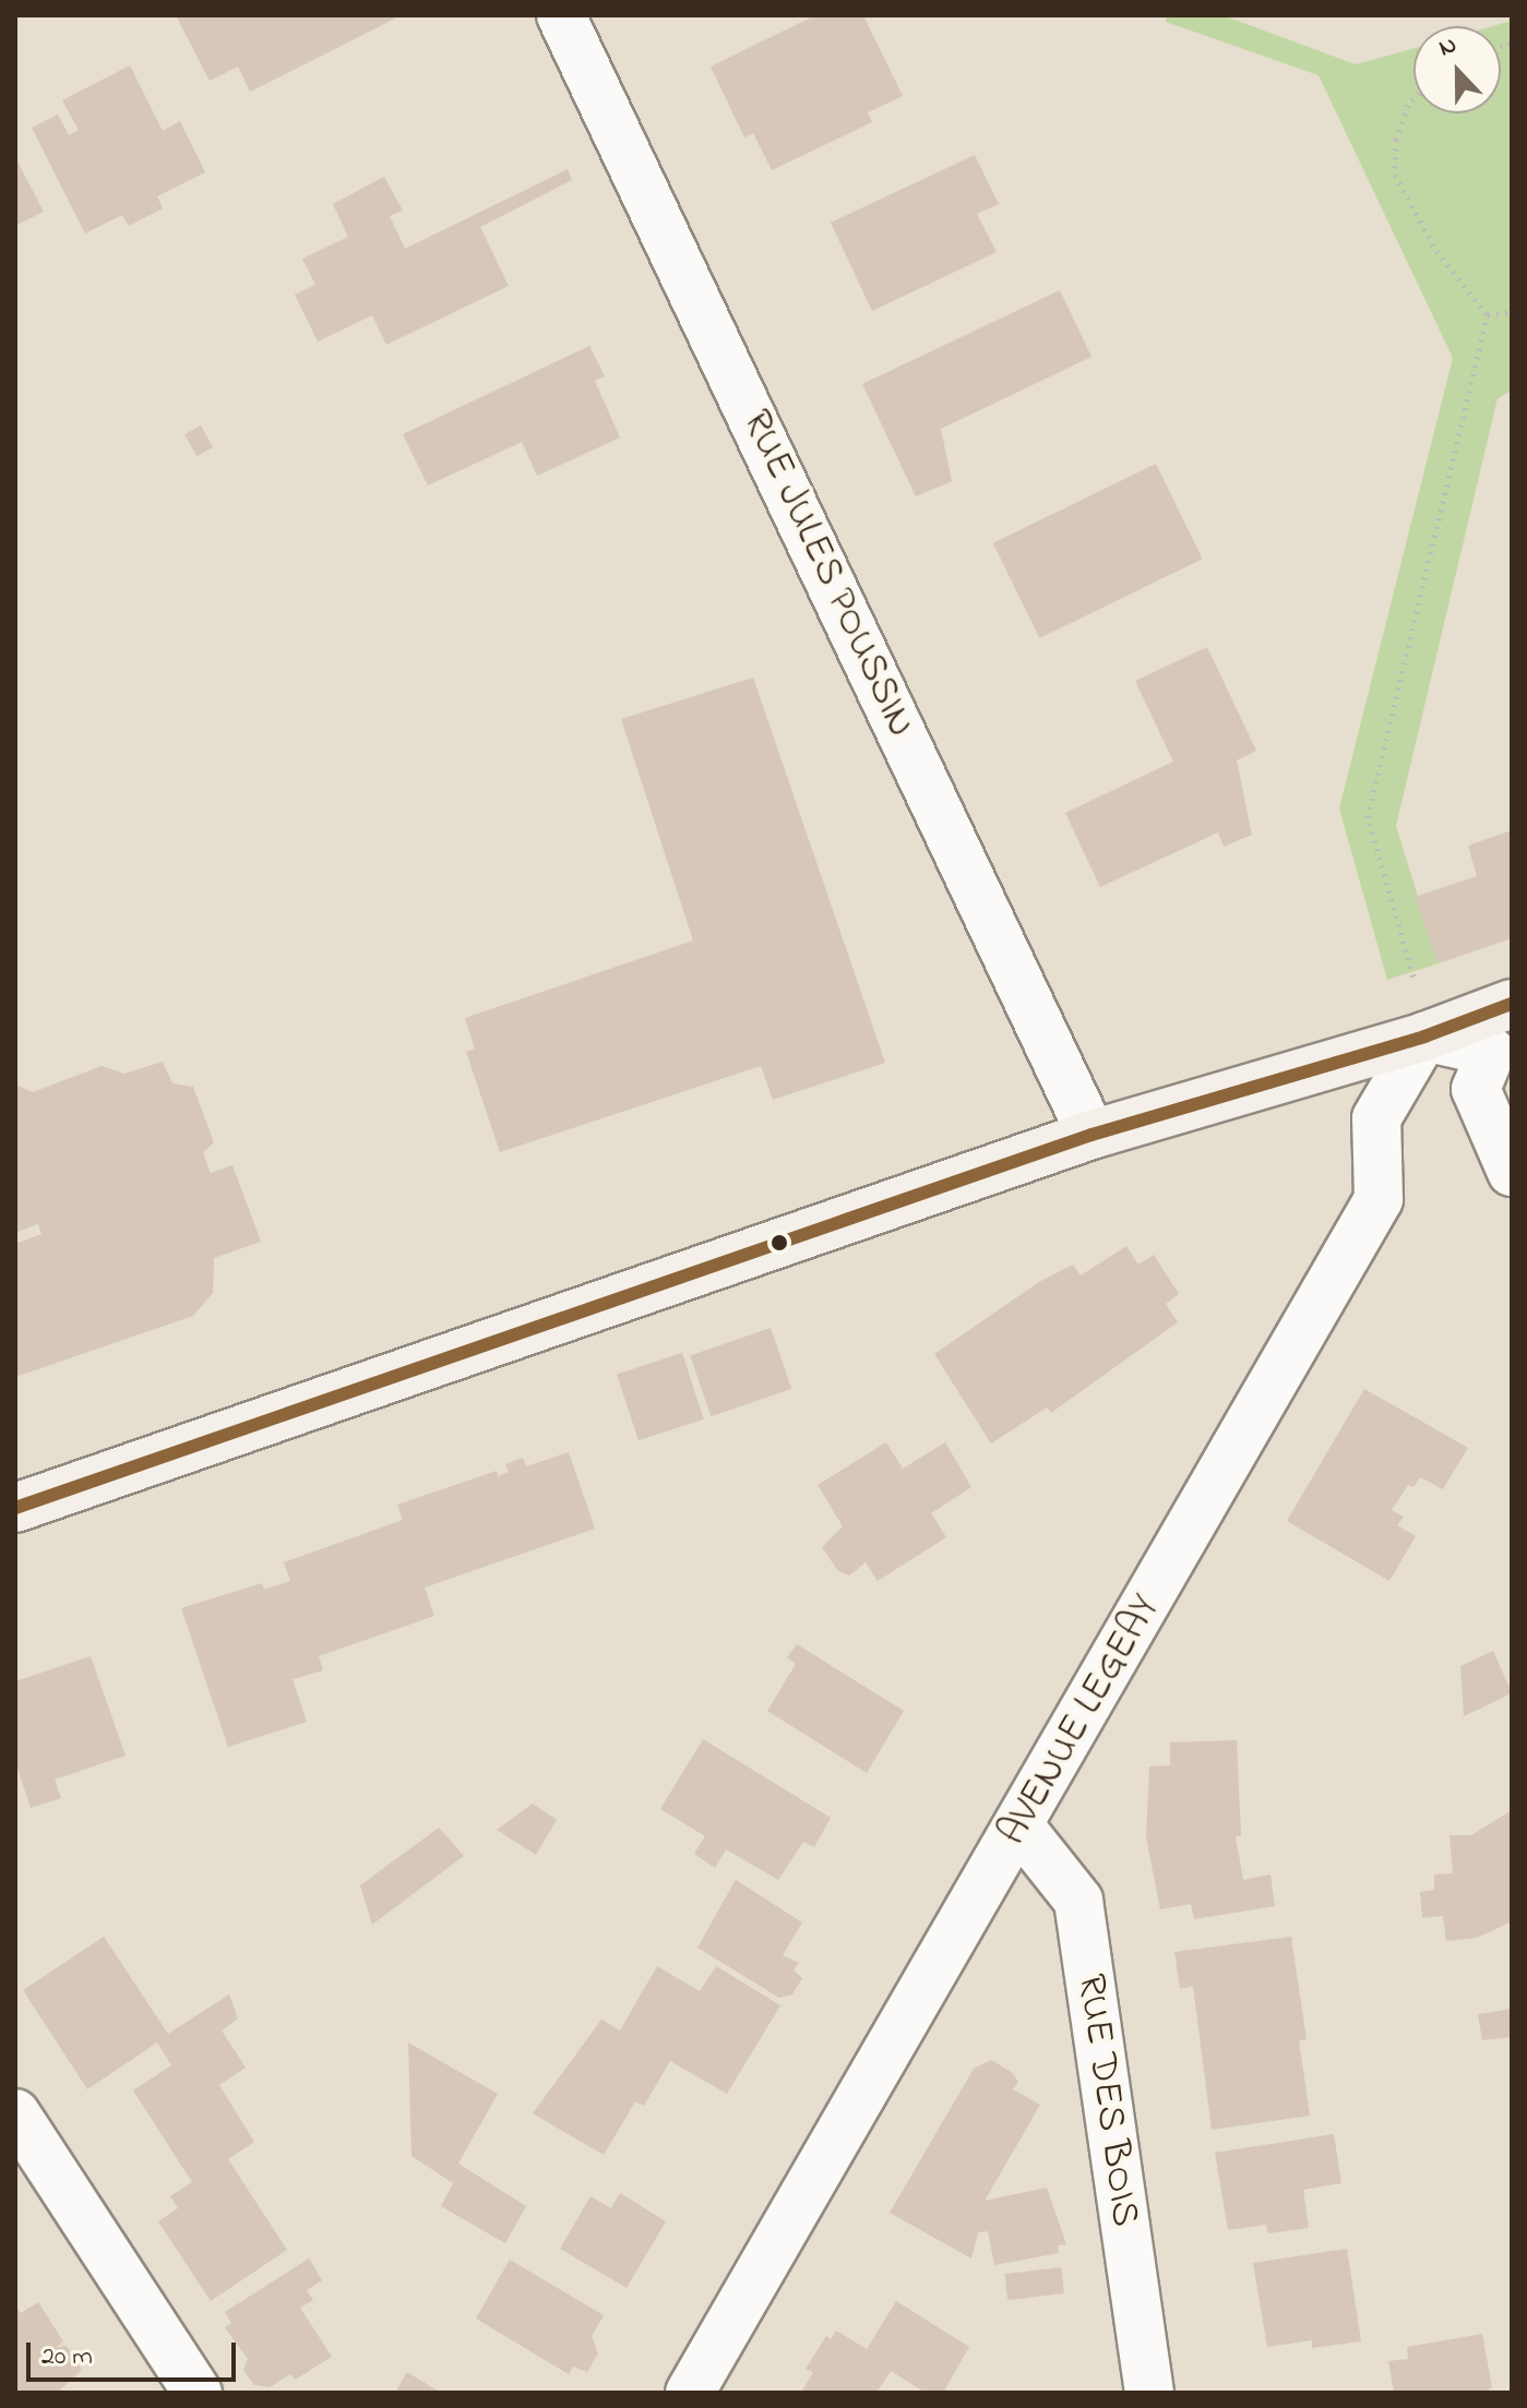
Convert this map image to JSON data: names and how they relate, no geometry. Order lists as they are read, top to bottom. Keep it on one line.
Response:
{"streets":{"street":["RUE JULES POUSSIN","AVENUE LEGEAY","RUE DES BOIS"]},"crossings":[["AVENUE LEGEAY","RUE DES BOIS"]],"scale_bar":"20 m","north":"top"}
